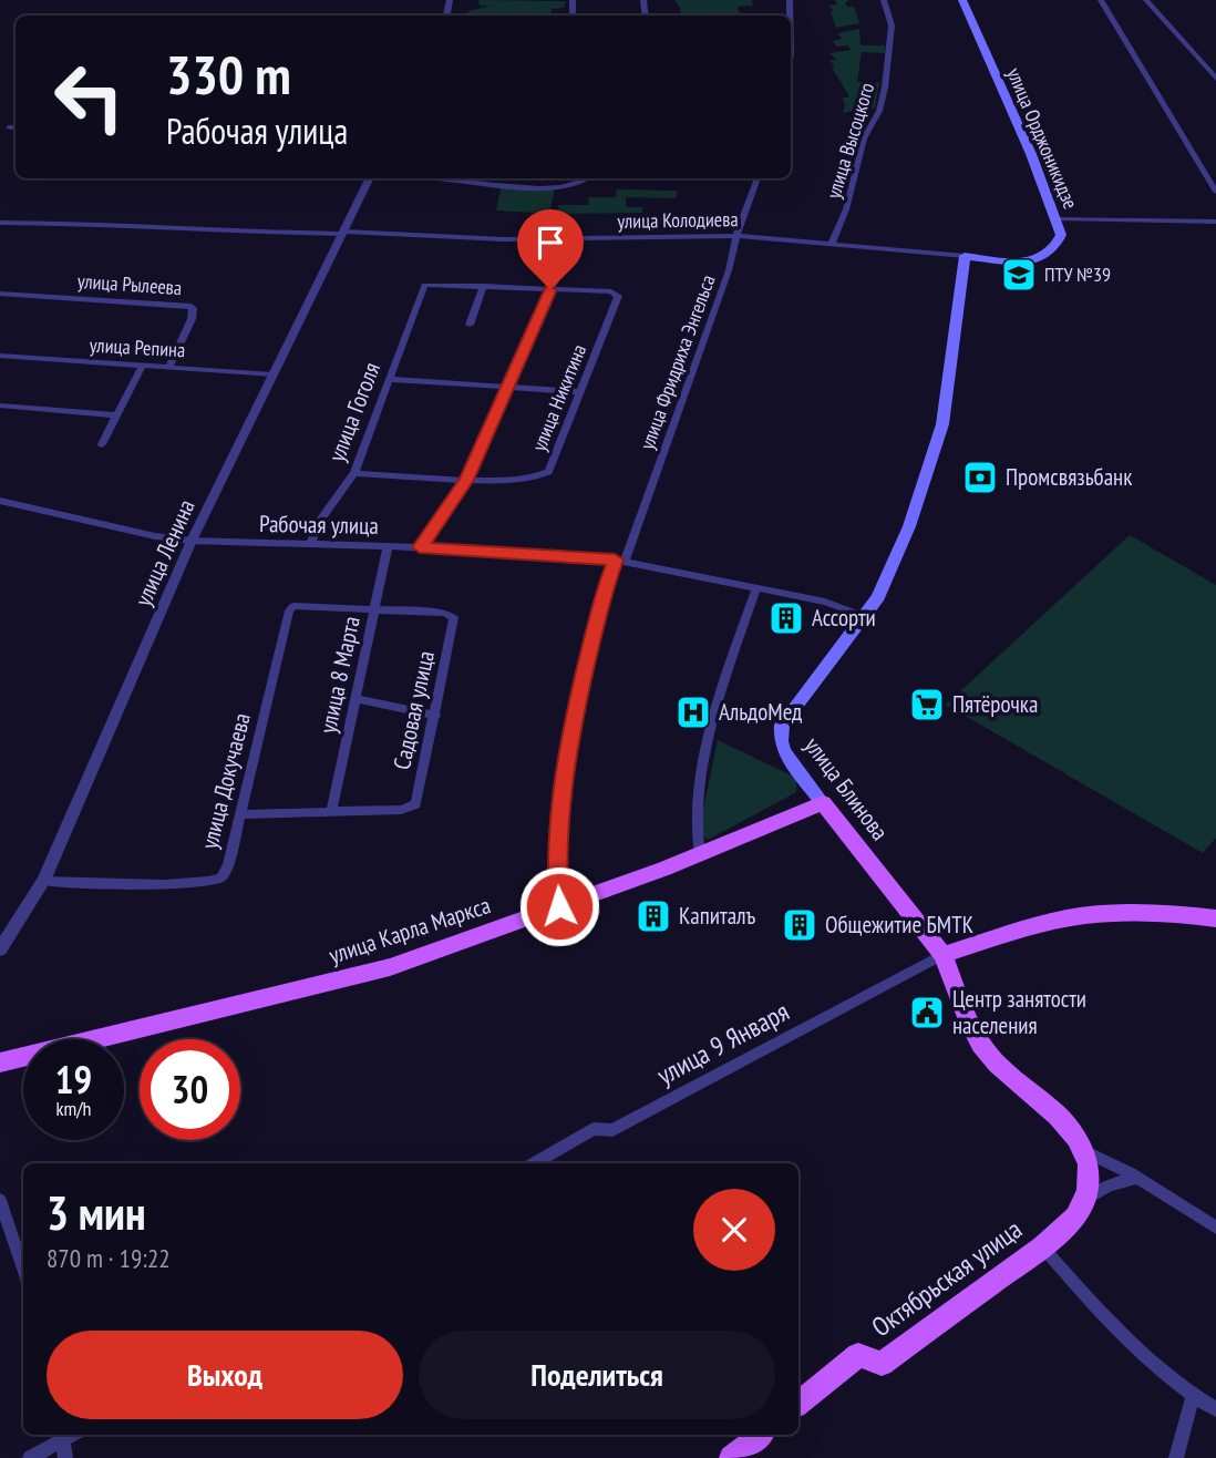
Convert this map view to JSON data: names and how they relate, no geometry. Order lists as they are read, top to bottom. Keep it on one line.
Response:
{"streets":{"main road":["улица Орджоникидзе","улица Блинова","улица Карла Маркса","Октябрьская улица"],"street":["улица Высоцкого","улица Колодиева","улица Рылеева","улица Репина","улица Фридриха Энгельса","улица Никитина","улица Гоголя","Рабочая улица","улица Ленина","улица 8 Марта","Садовая улица","улица Докучаева","улица 9 Января"]},"crossings":[["улица Орджоникидзе","улица Колодиева"],["улица Орджоникидзе","улица Блинова"],["улица Высоцкого","улица Колодиева"],["улица Колодиева","улица Фридриха Энгельса"],["улица Колодиева","улица Ленина"],["улица Колодиева","улица Блинова"],["улица Рылеева","улица Репина"],["улица Репина","улица Ленина"],["улица Фридриха Энгельса","Рабочая улица"],["улица Фридриха Энгельса","улица Карла Маркса"],["улица Никитина","улица Гоголя"],["улица Гоголя","Рабочая улица"],["Рабочая улица","улица Ленина"],["Рабочая улица","улица 8 Марта"],["Рабочая улица","улица Блинова"],["улица Ленина","улица Докучаева"],["улица 8 Марта","Садовая улица"],["Садовая улица","улица Докучаева"],["улица Блинова","улица Карла Маркса"],["улица Блинова","улица 9 Января"]],"places":{"school or university":["ПТУ №39"],"bank":["Промсвязьбанк"],"building":["Ассорти","Капиталъ","Общежитие БМТК"],"supermarket":["Пятёрочка"],"hospital":["АльдоМед"],"public building":["Центр занятости населения"]},"page":{"turn":["330 m","Рабочая улица"],"speed":"19 km/h","limit":"30","heading":["3 мин","870 m · 19:22"],"buttons":["Выход","Поделиться"]}}
